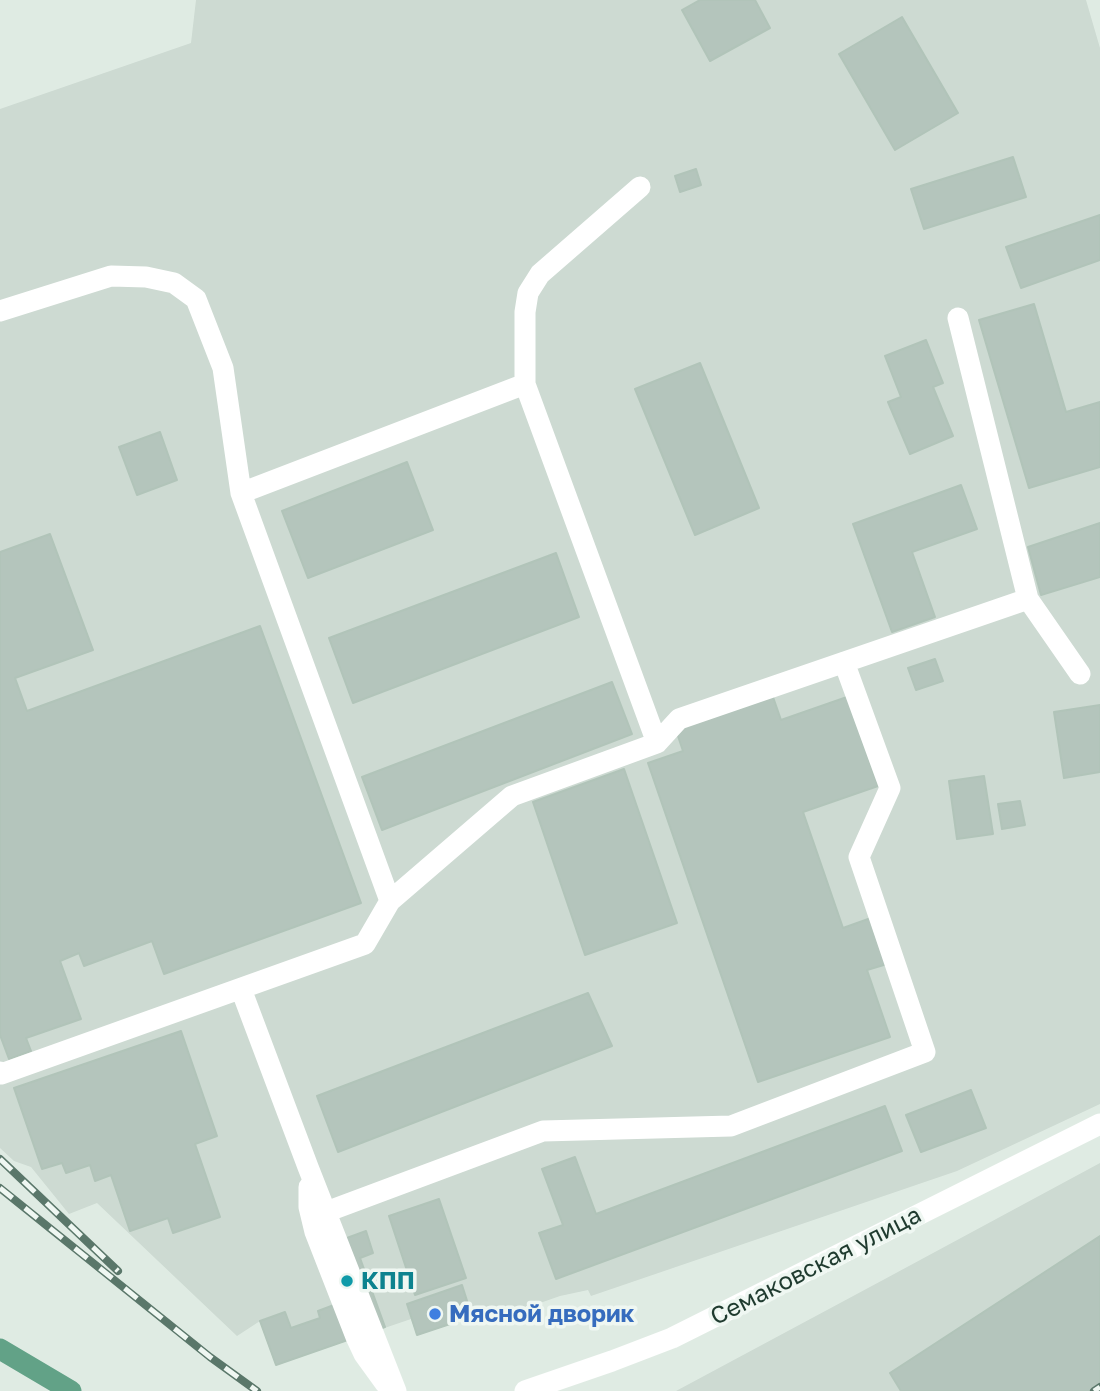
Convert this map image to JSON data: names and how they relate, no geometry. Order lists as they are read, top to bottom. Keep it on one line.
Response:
{"streets":{"street":["Семаковская улица"]},"places":["КПП","Мясной дворик"]}
